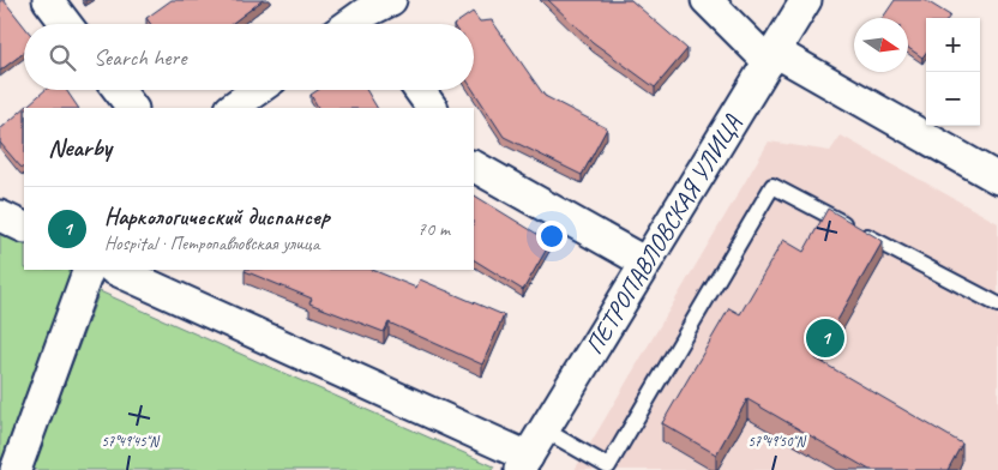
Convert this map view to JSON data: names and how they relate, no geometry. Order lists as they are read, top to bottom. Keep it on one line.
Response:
{"streets":{"street":["ПЕТРОПАВЛОВСКАЯ УЛИЦА"]},"north":"right","page":{"map_buttons":["+","−"],"search":"Search here","heading":"Nearby","list":[{"mark":"1","name":"Наркологический диспансер","note":"Hospital · Петропавловская улица","value":"70 m"}],"pins":"1"},"coordinates":["57°49'45\"N","57°49'50\"N"]}
